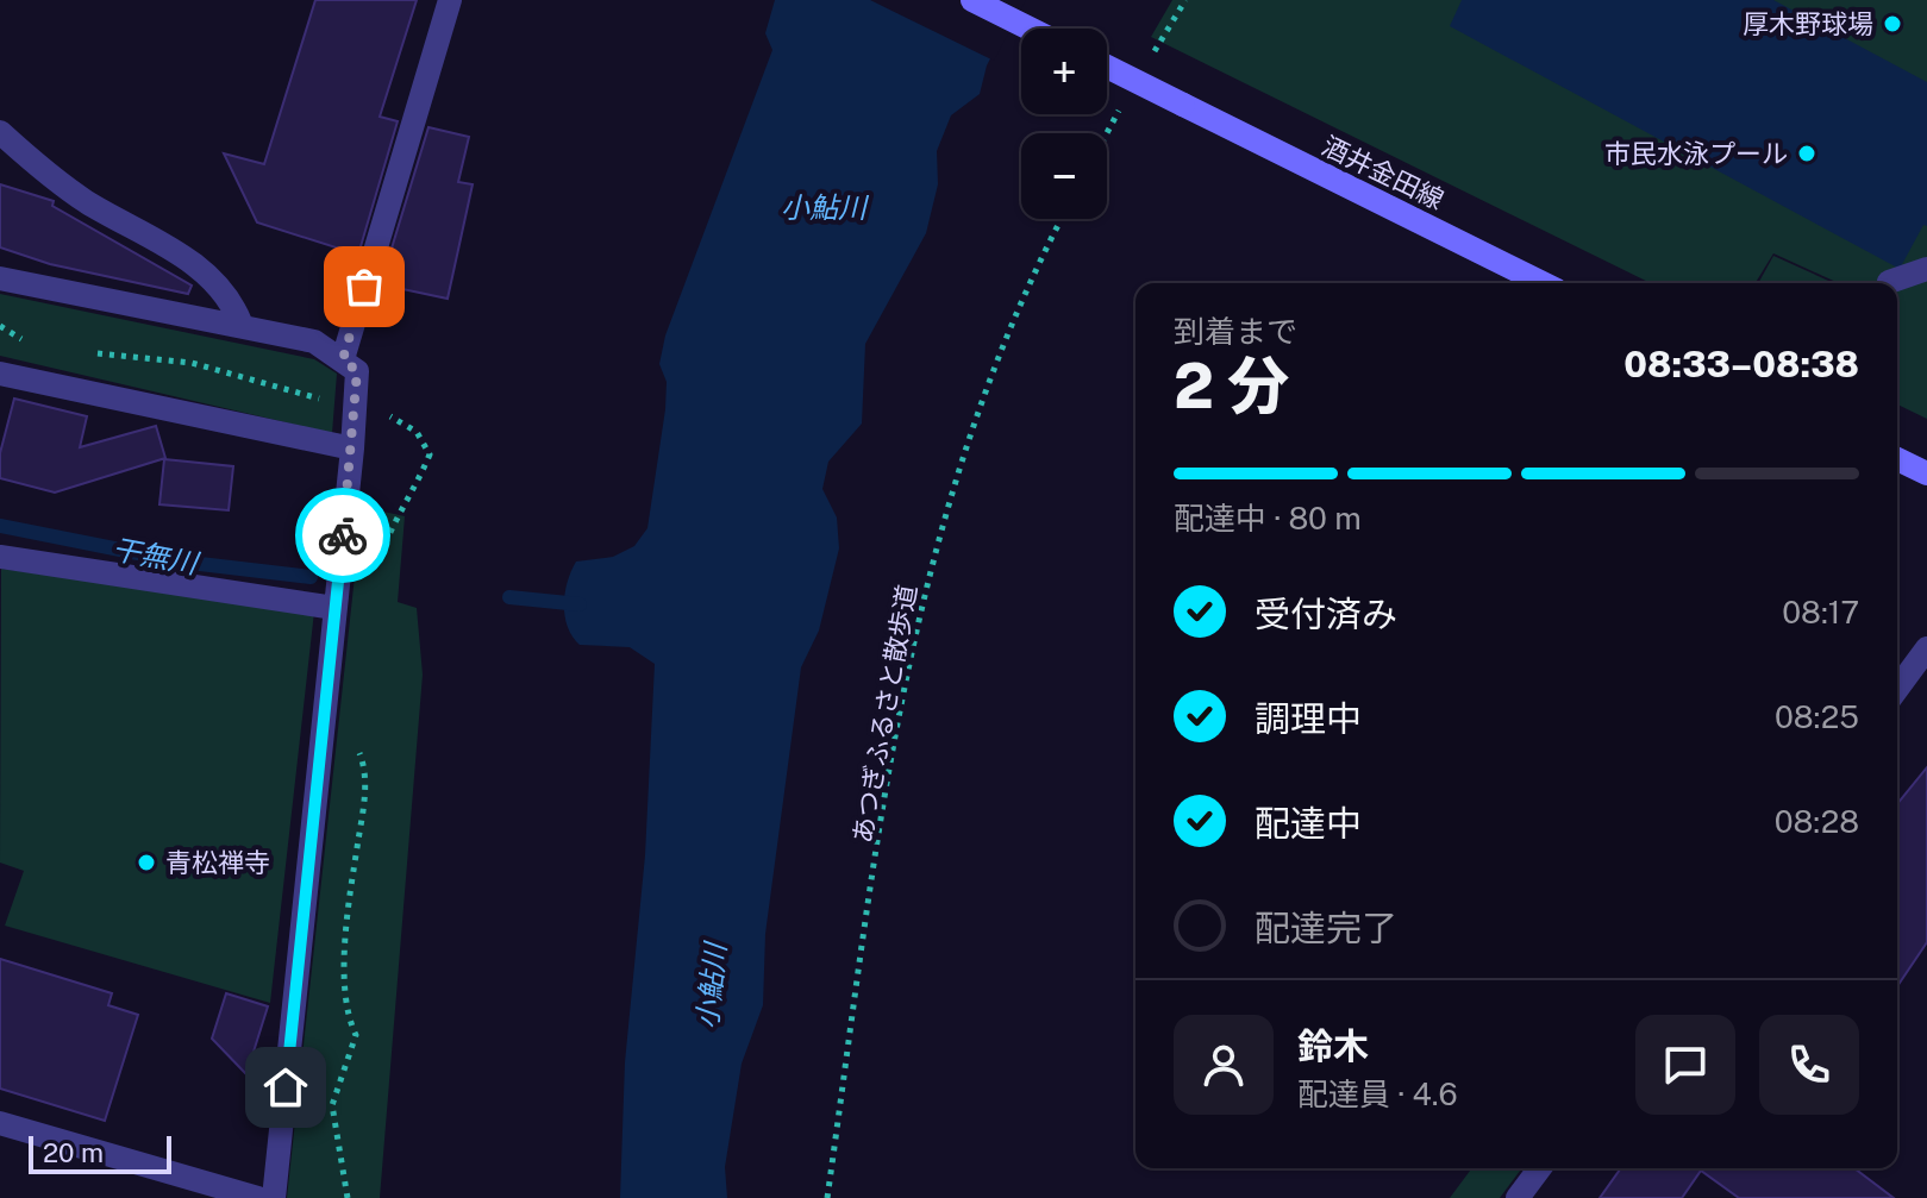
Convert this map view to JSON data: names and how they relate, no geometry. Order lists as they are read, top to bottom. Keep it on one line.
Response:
{"streets":{"main road":["酒井金田線"],"path":["あつぎふるさと散歩道"]},"water":["小鮎川","干無川"],"places":["厚木野球場","市民水泳プール","青松禅寺"],"scale_bar":"20 m","page":{"map_buttons":["+","−"],"heading":["2 分","到着まで","08:33–08:38"],"panel":["鈴木","配達員 · 4.6"],"bar":"配達中 · 80 m","list":[["受付済み","08:17"],["調理中","08:25"],["配達中","08:28"],"配達完了"],"scale":"20 m"}}
